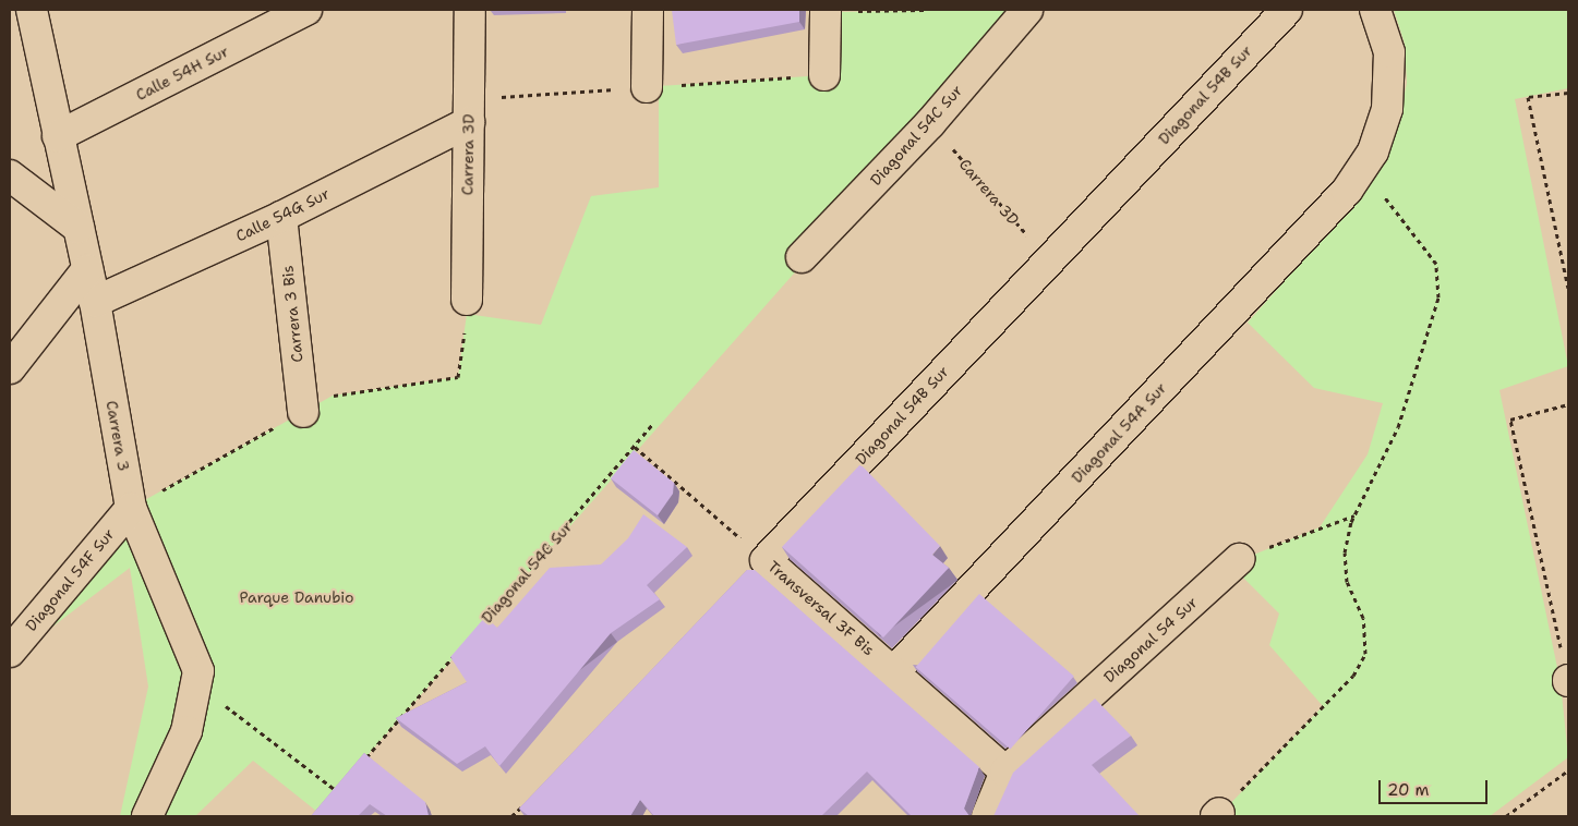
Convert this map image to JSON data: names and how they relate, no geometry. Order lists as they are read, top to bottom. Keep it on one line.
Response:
{"streets":{"street":["Calle 54H Sur","Diagonal 54B Sur","Diagonal 54C Sur","Carrera 3D","Calle 54G Sur","Carrera 3 Bis","Diagonal 54A Sur","Carrera 3","Diagonal 54F Sur","Transversal 3F Bis","Diagonal 54 Sur"]},"crossings":[["Calle 54H Sur","Carrera 3"],["Diagonal 54B Sur","Carrera 3D"],["Diagonal 54B Sur","Transversal 3F Bis"],["Diagonal 54C Sur","Carrera 3D"],["Diagonal 54C Sur","Transversal 3F Bis"],["Carrera 3D","Calle 54G Sur"],["Calle 54G Sur","Carrera 3 Bis"],["Calle 54G Sur","Carrera 3"],["Diagonal 54A Sur","Transversal 3F Bis"],["Carrera 3","Diagonal 54F Sur"],["Transversal 3F Bis","Diagonal 54 Sur"]],"parks":["Parque Danubio"],"scale_bar":"20 m"}
